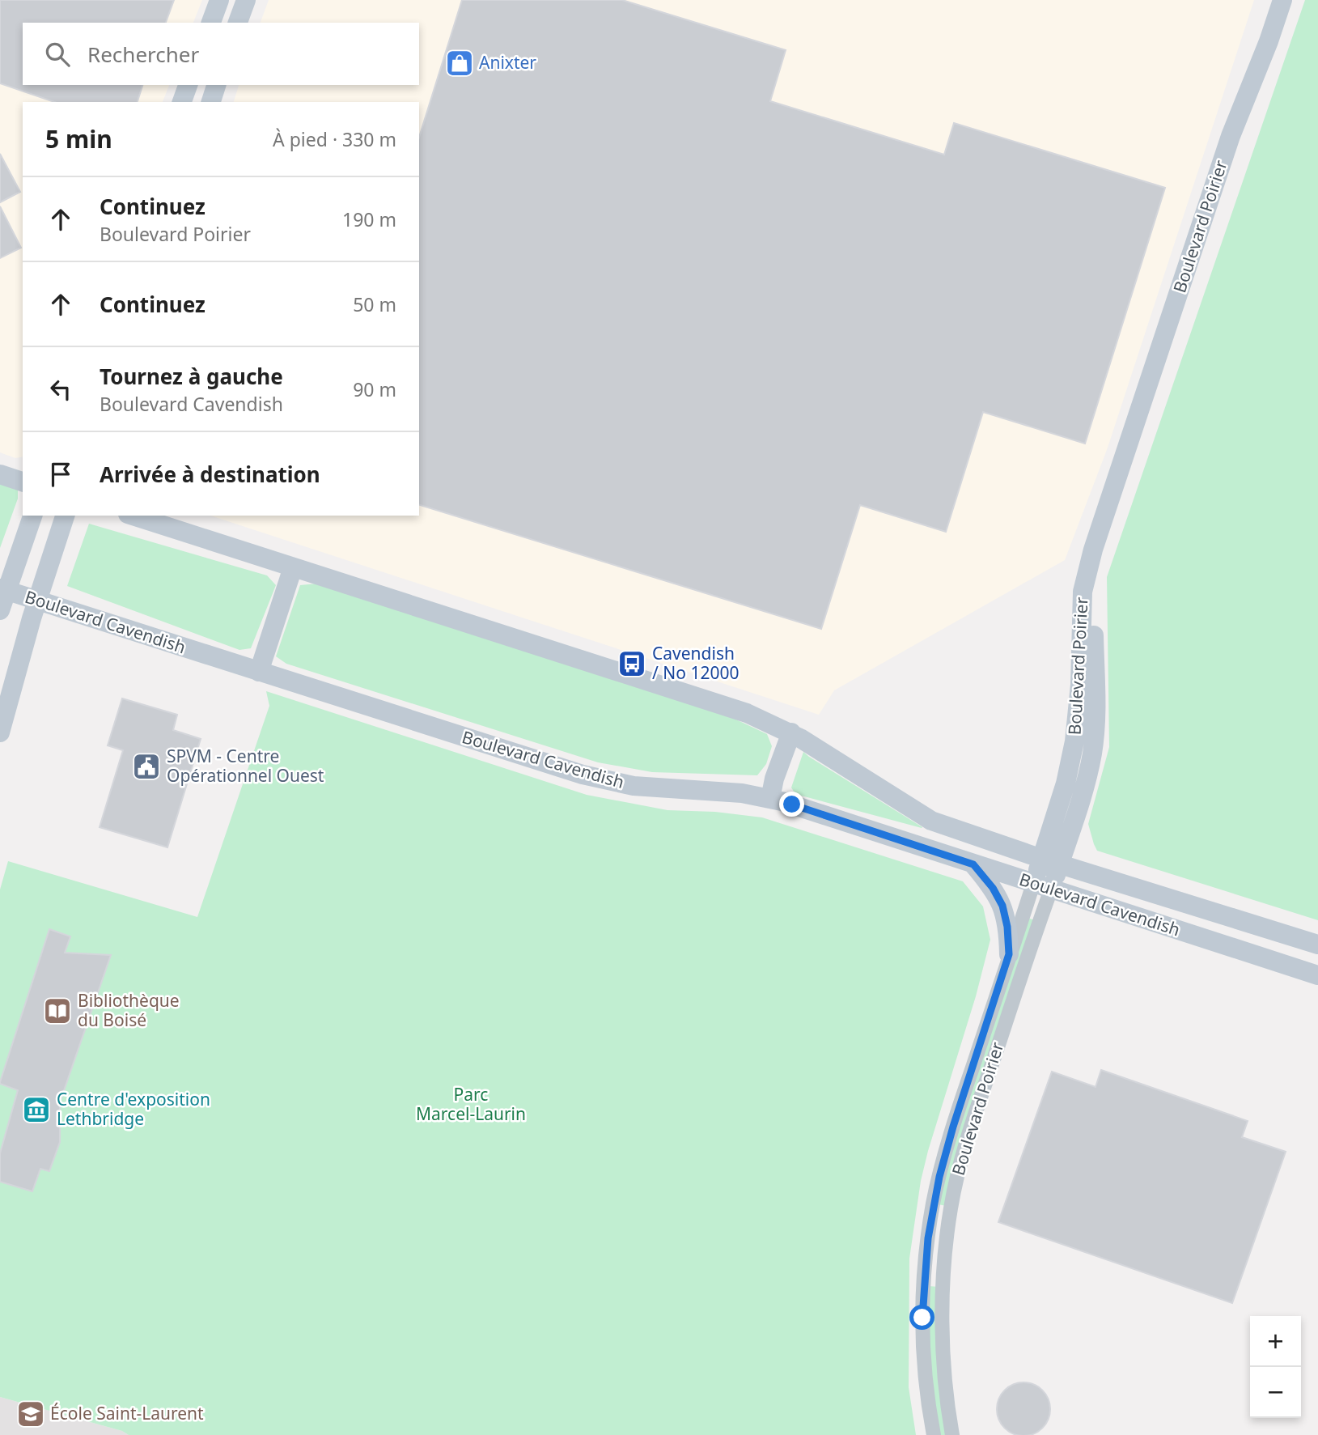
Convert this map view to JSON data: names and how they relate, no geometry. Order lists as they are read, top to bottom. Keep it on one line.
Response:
{"streets":{"main road":["Boulevard Poirier","Boulevard Cavendish"]},"crossings":[["Boulevard Poirier","Boulevard Cavendish"]],"parks":["Parc Marcel-Laurin"],"places":{"shop":["Anixter"],"bus stop":["Cavendish / No 12000"],"public building":["SPVM - Centre Opérationnel Ouest"],"library":["Bibliothèque du Boisé"],"museum":["Centre d'exposition Lethbridge"],"school or university":["École Saint-Laurent"]},"page":{"search":"Rechercher","heading":["5 min","À pied · 330 m"],"list":[["Continuez","Boulevard Poirier","190 m"],["Continuez","50 m"],["Tournez à gauche","Boulevard Cavendish","90 m"],"Arrivée à destination"],"map_buttons":["+","−"]}}
